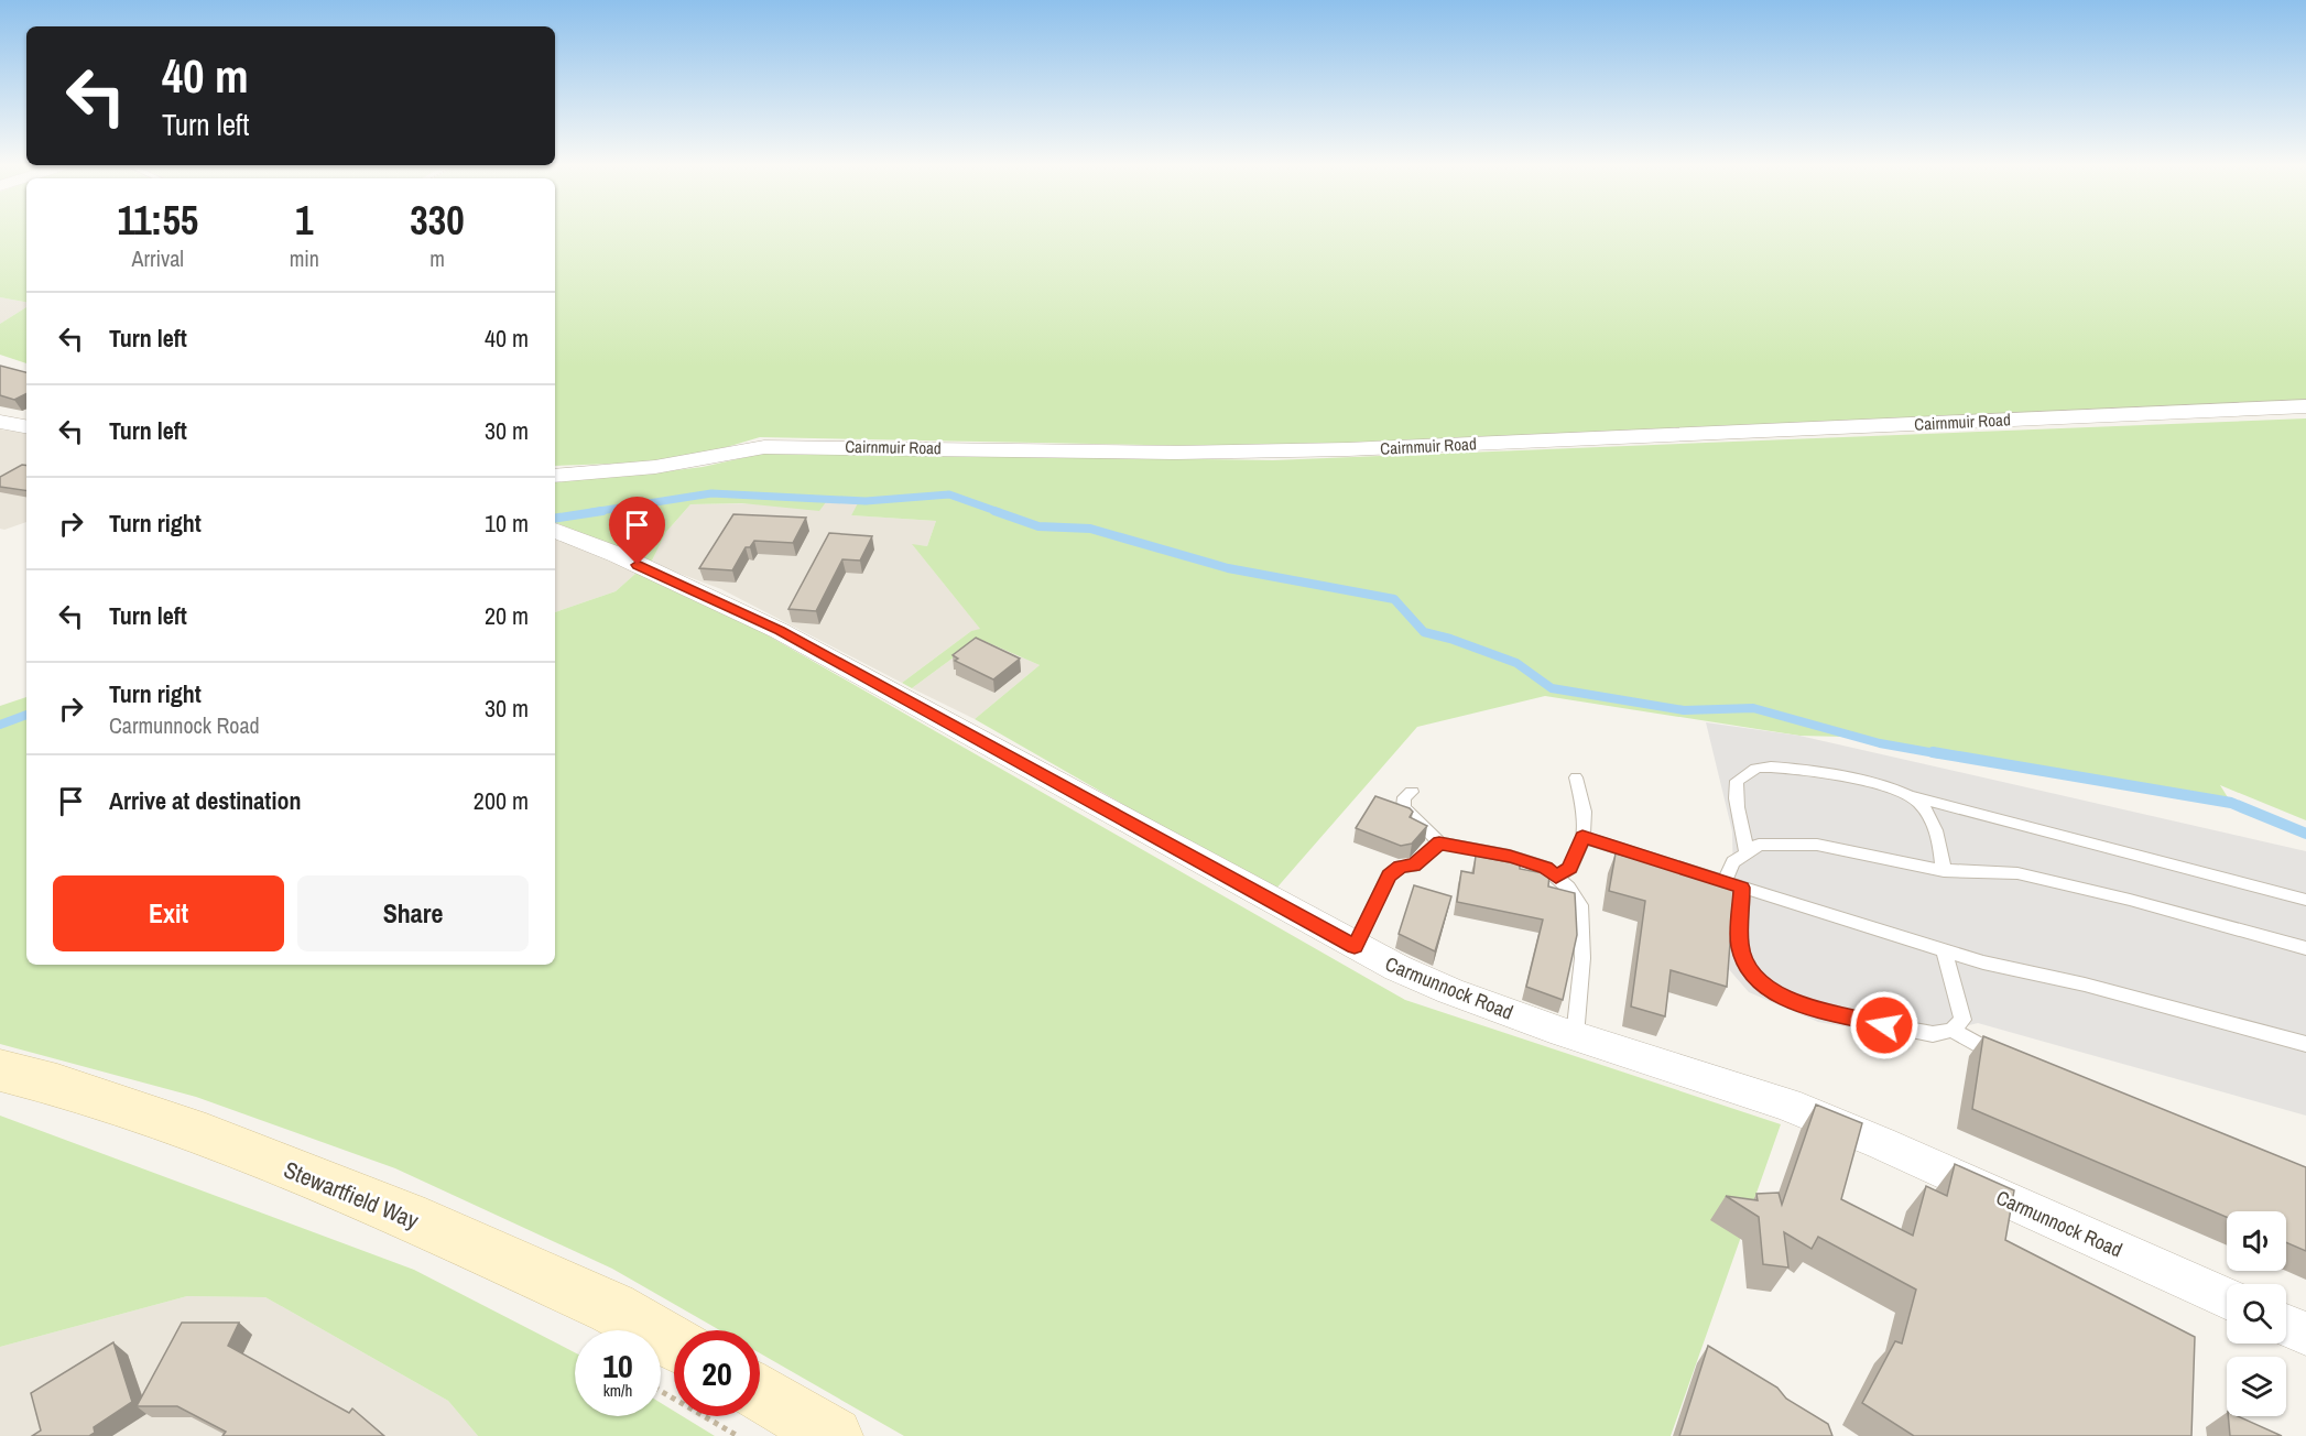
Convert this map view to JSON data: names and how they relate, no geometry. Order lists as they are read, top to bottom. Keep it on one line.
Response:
{"streets":{"street":["Cairnmuir Road","Carmunnock Road","Stewartfield Way"]},"page":{"turn":["40 m","Turn left"],"eta":["11:55","Arrival","1","min","330","m"],"list":[{"name":"Turn left","value":"40 m"},{"name":"Turn left","value":"30 m"},{"name":"Turn right","value":"10 m"},{"name":"Turn left","value":"20 m"},{"name":"Turn right","note":"Carmunnock Road","value":"30 m"},{"name":"Arrive at destination","value":"200 m"}],"buttons":["Exit","Share"],"speed":"10 km/h","limit":"20"}}
